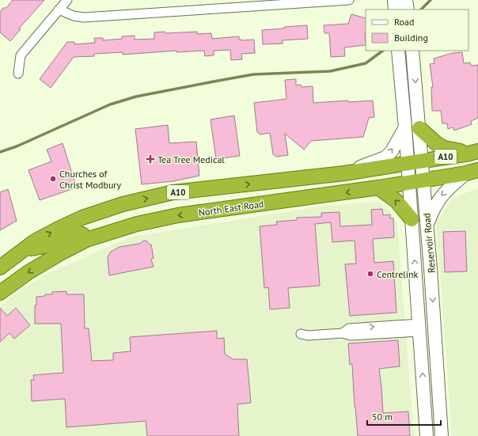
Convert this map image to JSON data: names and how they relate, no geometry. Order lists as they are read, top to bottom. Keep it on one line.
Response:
{"streets":{"highway":["A10","North East Road"],"main road":["Reservoir Road"]},"crossings":[["A10","Reservoir Road"],["North East Road","Reservoir Road"]],"places":{"health":["Tea Tree Medical"],"other":["Churches of Christ Modbury","Centrelink"]},"legend":["Road","Building"],"scale_bar":"50 m"}
